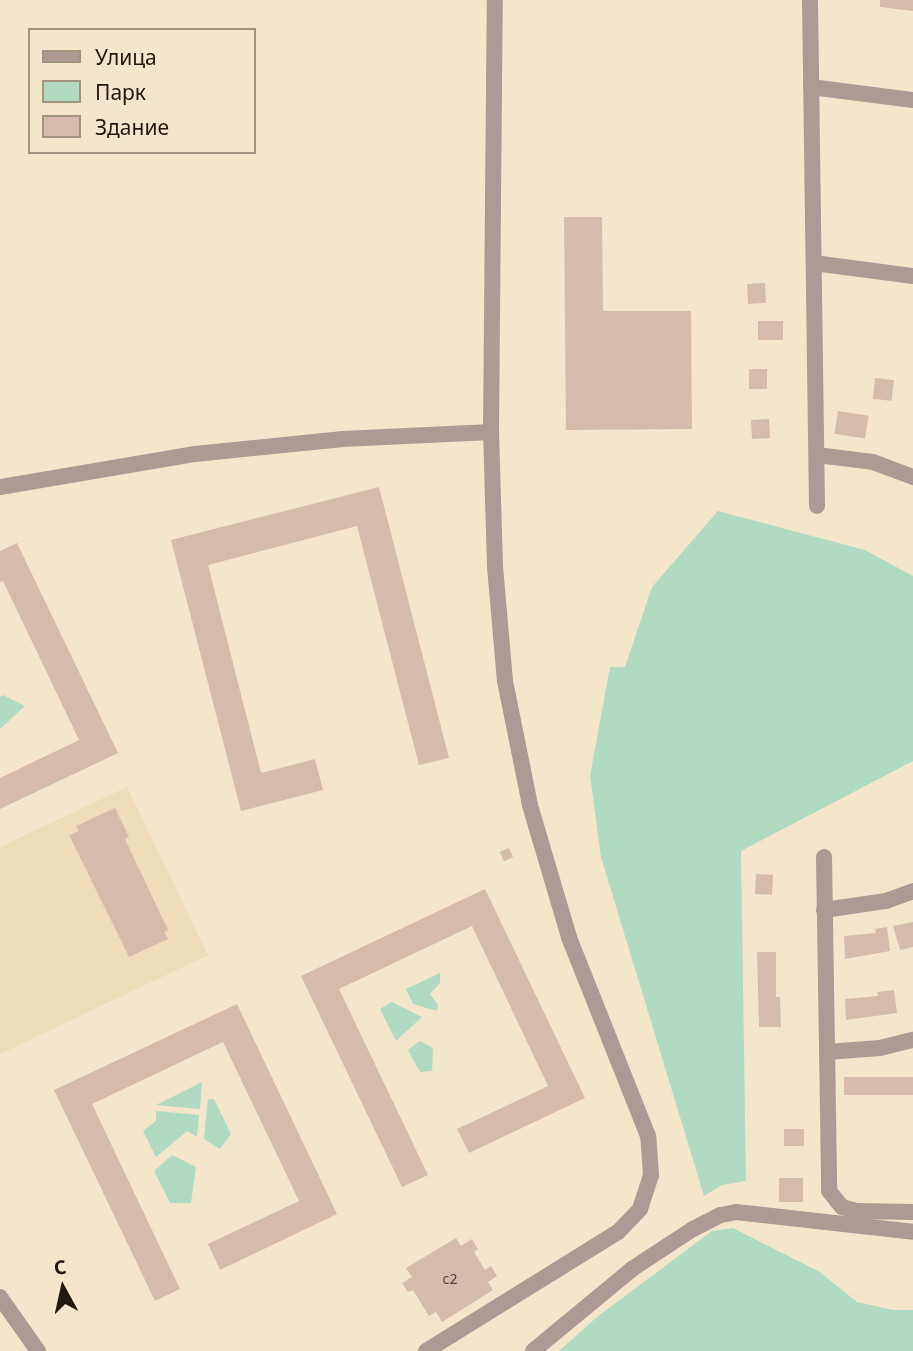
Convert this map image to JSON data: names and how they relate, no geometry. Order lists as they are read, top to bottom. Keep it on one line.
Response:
{"house_numbers":["с2"],"legend":["Улица","Парк","Здание"],"north":"top"}
